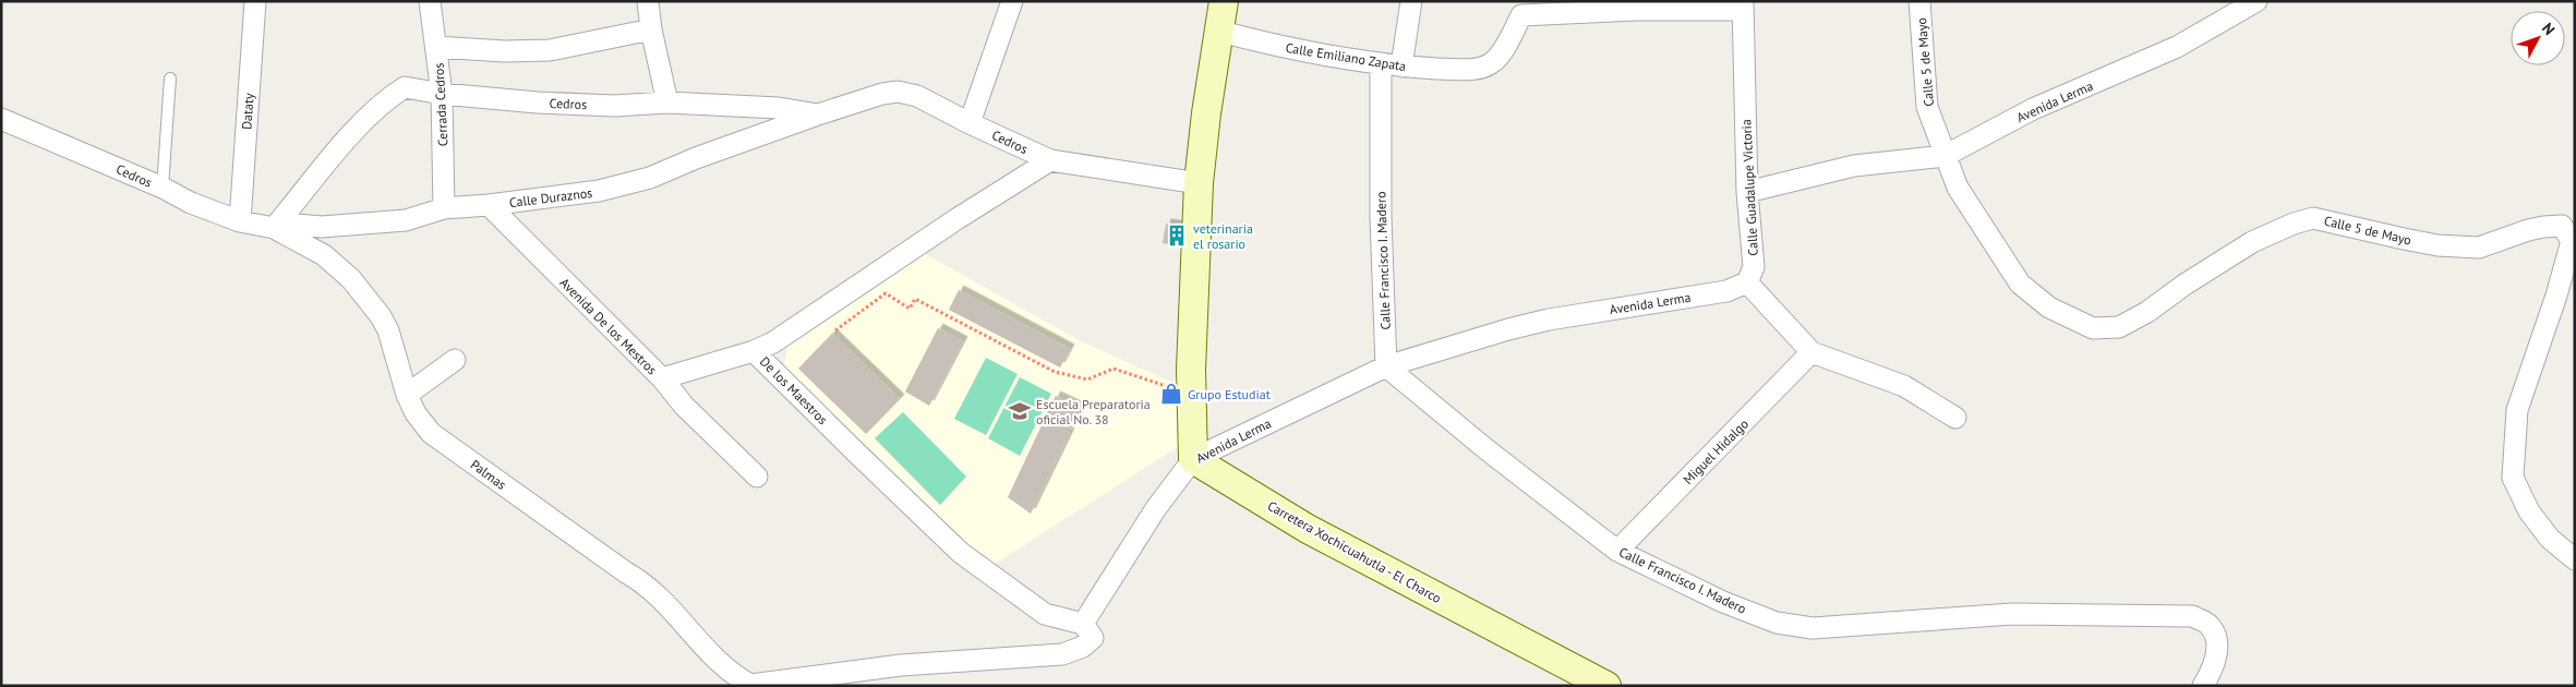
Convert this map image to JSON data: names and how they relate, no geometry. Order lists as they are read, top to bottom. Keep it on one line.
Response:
{"streets":{"main road":["Carretera Xochicuahutla - El Charco"],"street":["Calle Emiliano Zapata","Calle 5 de Mayo","Avenida Lerma","Cedros","Cerrada Cedros","Dataty","Calle Guadalupe Victoria","Calle Duraznos","Calle Francisco I. Madero","Avenida De los Mestros","De los Maestros","Miguel Hidalgo","Palmas"]},"crossings":[["Calle Emiliano Zapata","Calle Guadalupe Victoria"],["Calle Emiliano Zapata","Calle Francisco I. Madero"],["Calle 5 de Mayo","Avenida Lerma"],["Avenida Lerma","Calle Guadalupe Victoria"],["Avenida Lerma","Calle Francisco I. Madero"],["Avenida Lerma","De los Maestros"],["Avenida Lerma","Carretera Xochicuahutla - El Charco"],["Cedros","Cerrada Cedros"],["Cedros","Dataty"],["Cedros","Calle Duraznos"],["Cedros","De los Maestros"],["Cedros","Palmas"],["Cerrada Cedros","Calle Duraznos"],["Calle Duraznos","Avenida De los Mestros"],["Calle Duraznos","Palmas"],["Calle Francisco I. Madero","Miguel Hidalgo"],["Avenida De los Mestros","De los Maestros"]],"places":{"building":["veterinaria el rosario"],"shop":["Grupo Estudiat"],"school or university":["Escuela Preparatoria oficial No. 38"]},"north":"top right"}
